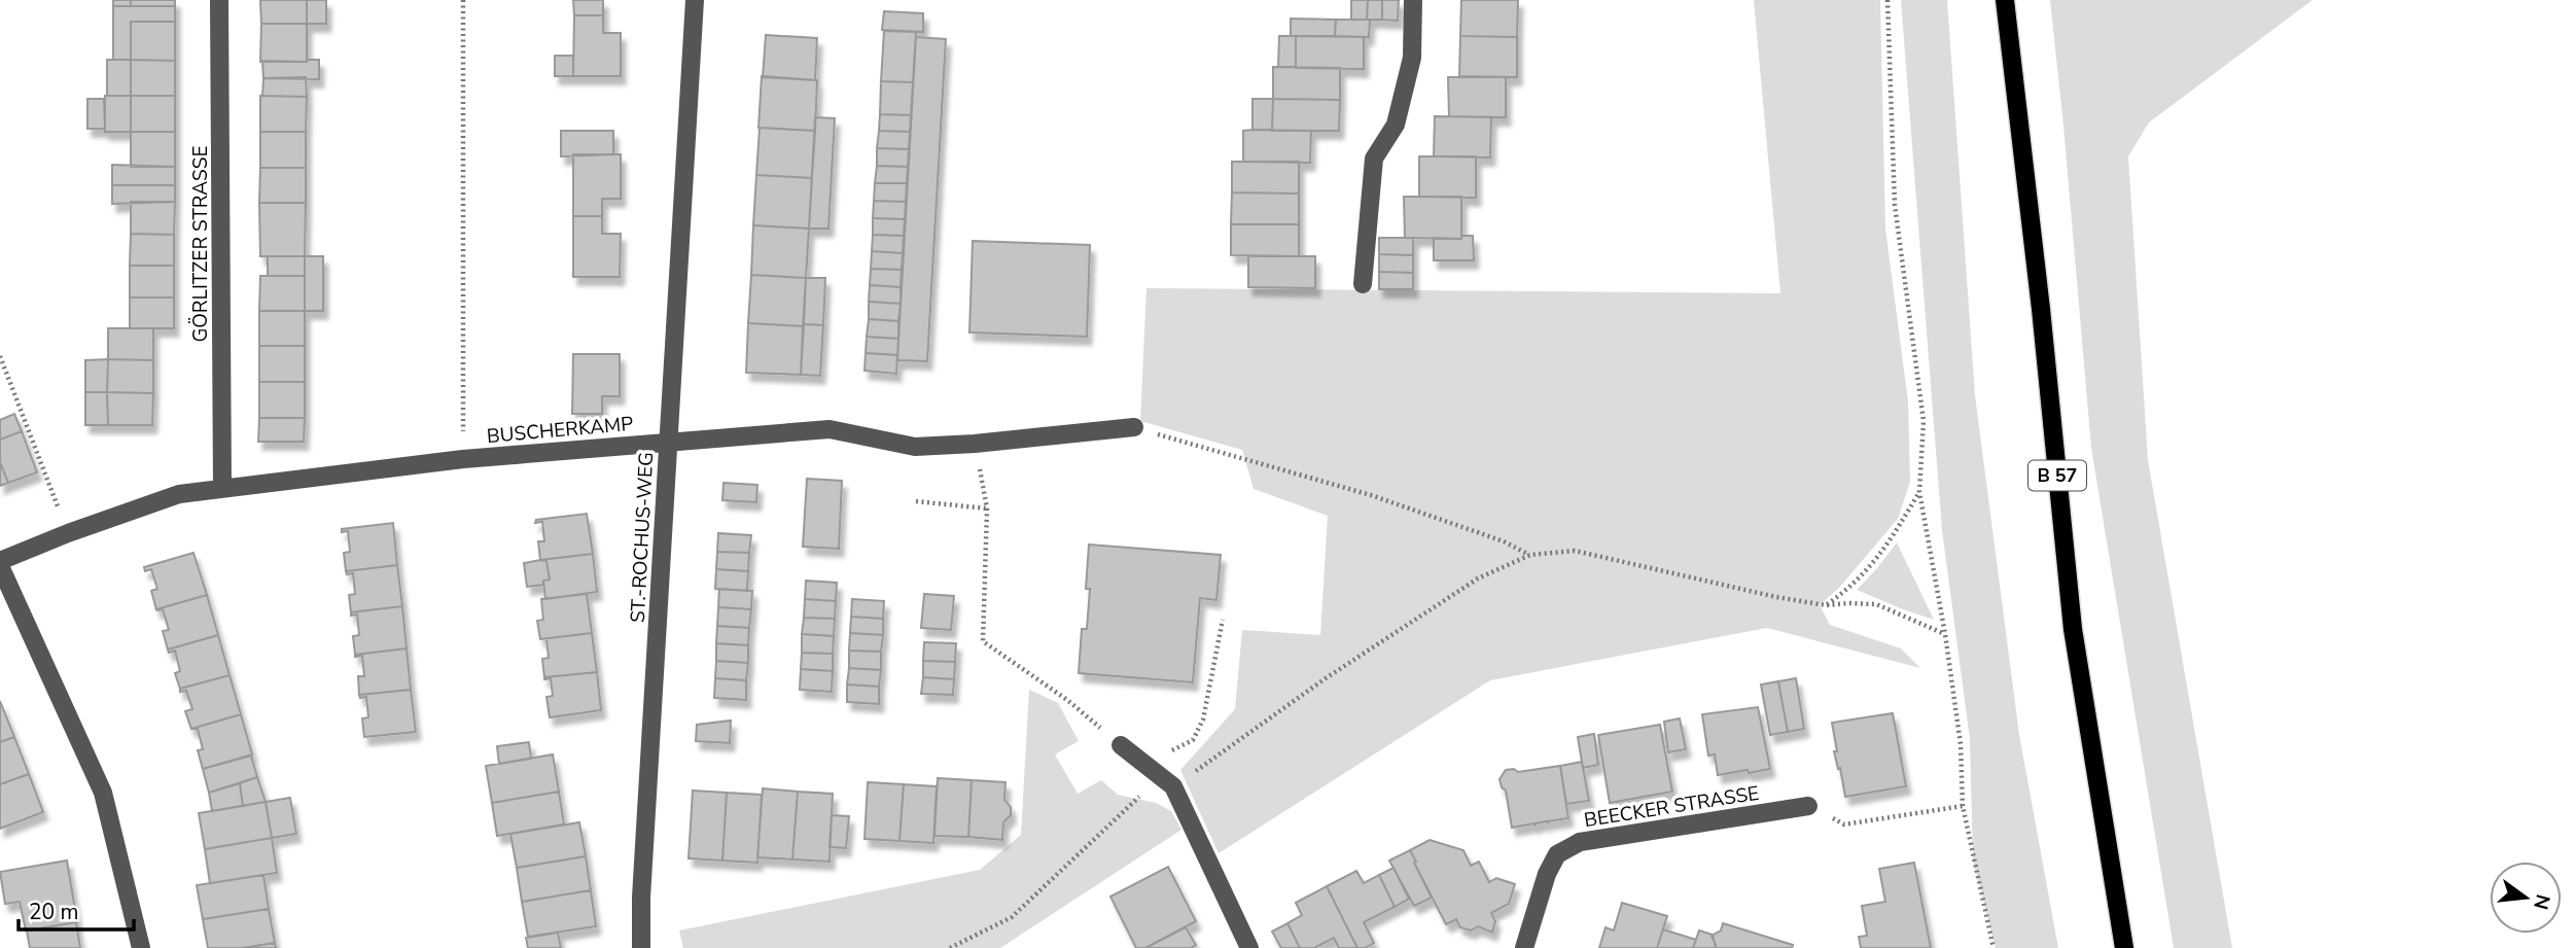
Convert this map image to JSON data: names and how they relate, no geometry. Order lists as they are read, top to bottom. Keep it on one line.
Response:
{"streets":{"main road":["B 57"],"street":["GÖRLITZER STRASSE","BUSCHERKAMP","ST.-ROCHUS-WEG","BEECKER STRASSE"]},"crossings":[["GÖRLITZER STRASSE","BUSCHERKAMP"],["BUSCHERKAMP","ST.-ROCHUS-WEG"]],"scale_bar":"20 m","north":"right"}
